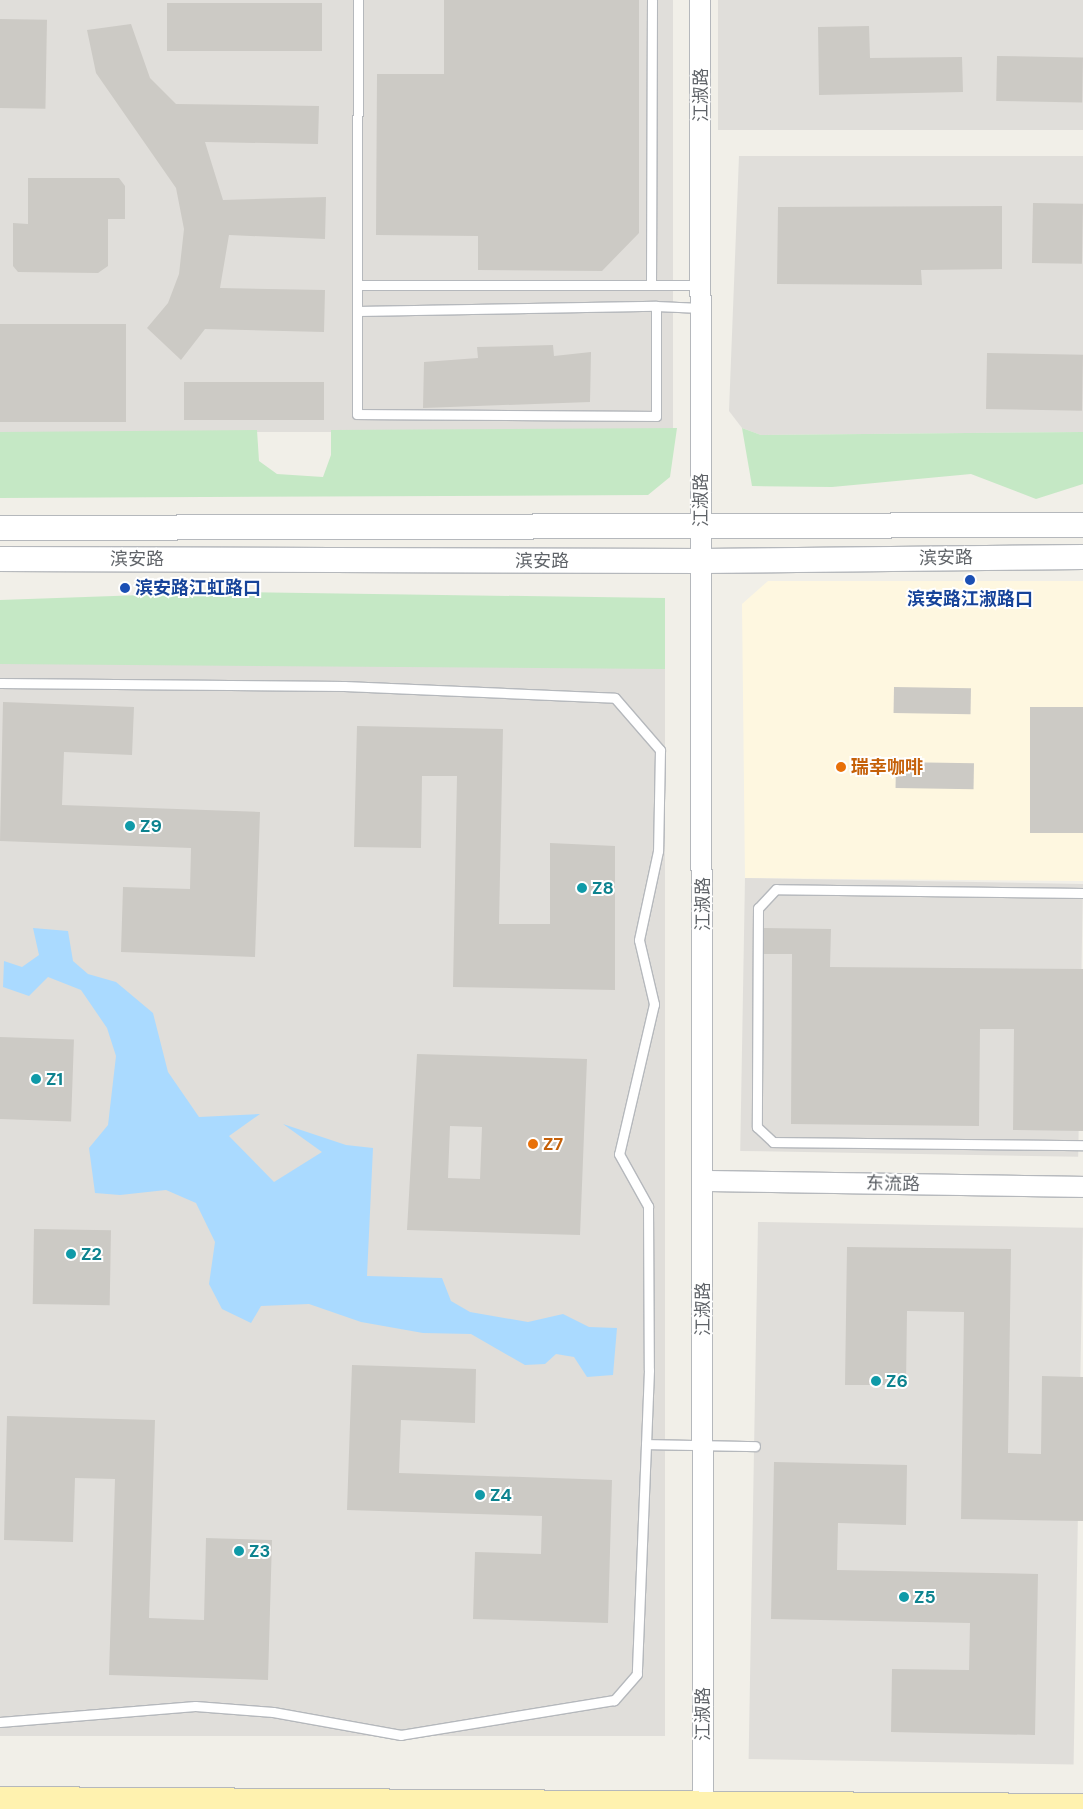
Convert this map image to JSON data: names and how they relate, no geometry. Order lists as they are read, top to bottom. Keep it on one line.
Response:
{"streets":{"main road":["滨安路"],"street":["江淑路","东流路"]},"crossings":[["江淑路","滨安路"],["江淑路","东流路"]],"places":["滨安路江淑路口","滨安路江虹路口","瑞幸咖啡","Z9","Z8","Z1","Z7","Z2","Z6","Z4","Z3","Z5"]}
